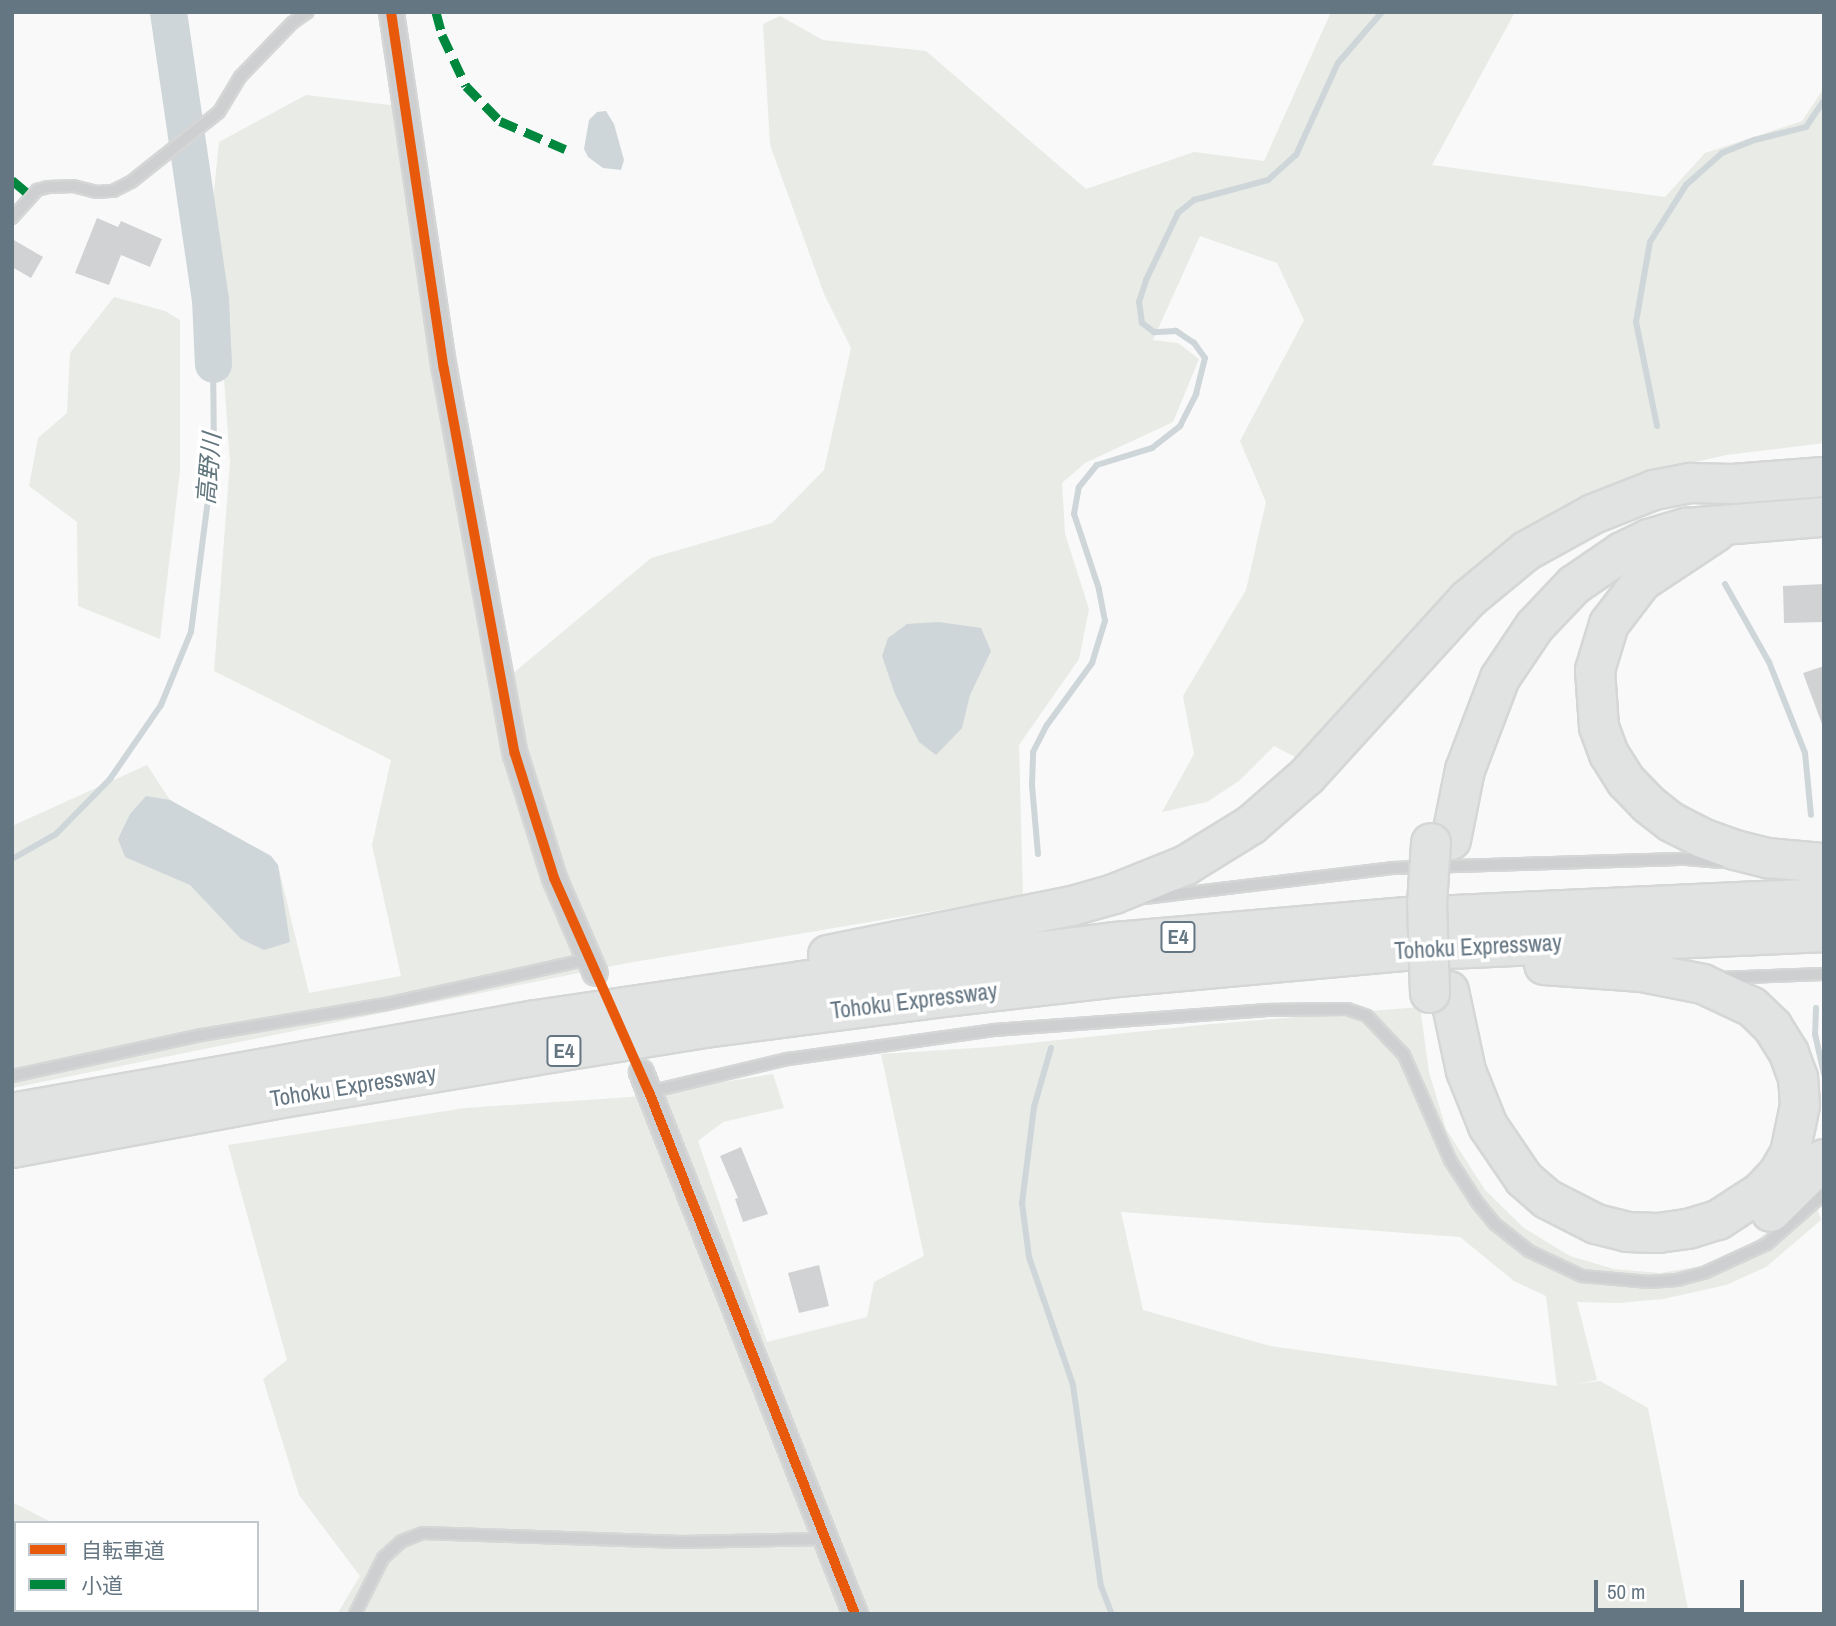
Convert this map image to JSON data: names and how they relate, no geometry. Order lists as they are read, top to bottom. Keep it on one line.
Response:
{"streets":{"highway":["E4","Tohoku Expressway"]},"water":["高野川"],"legend":["自転車道","小道"],"scale_bar":"50 m"}
